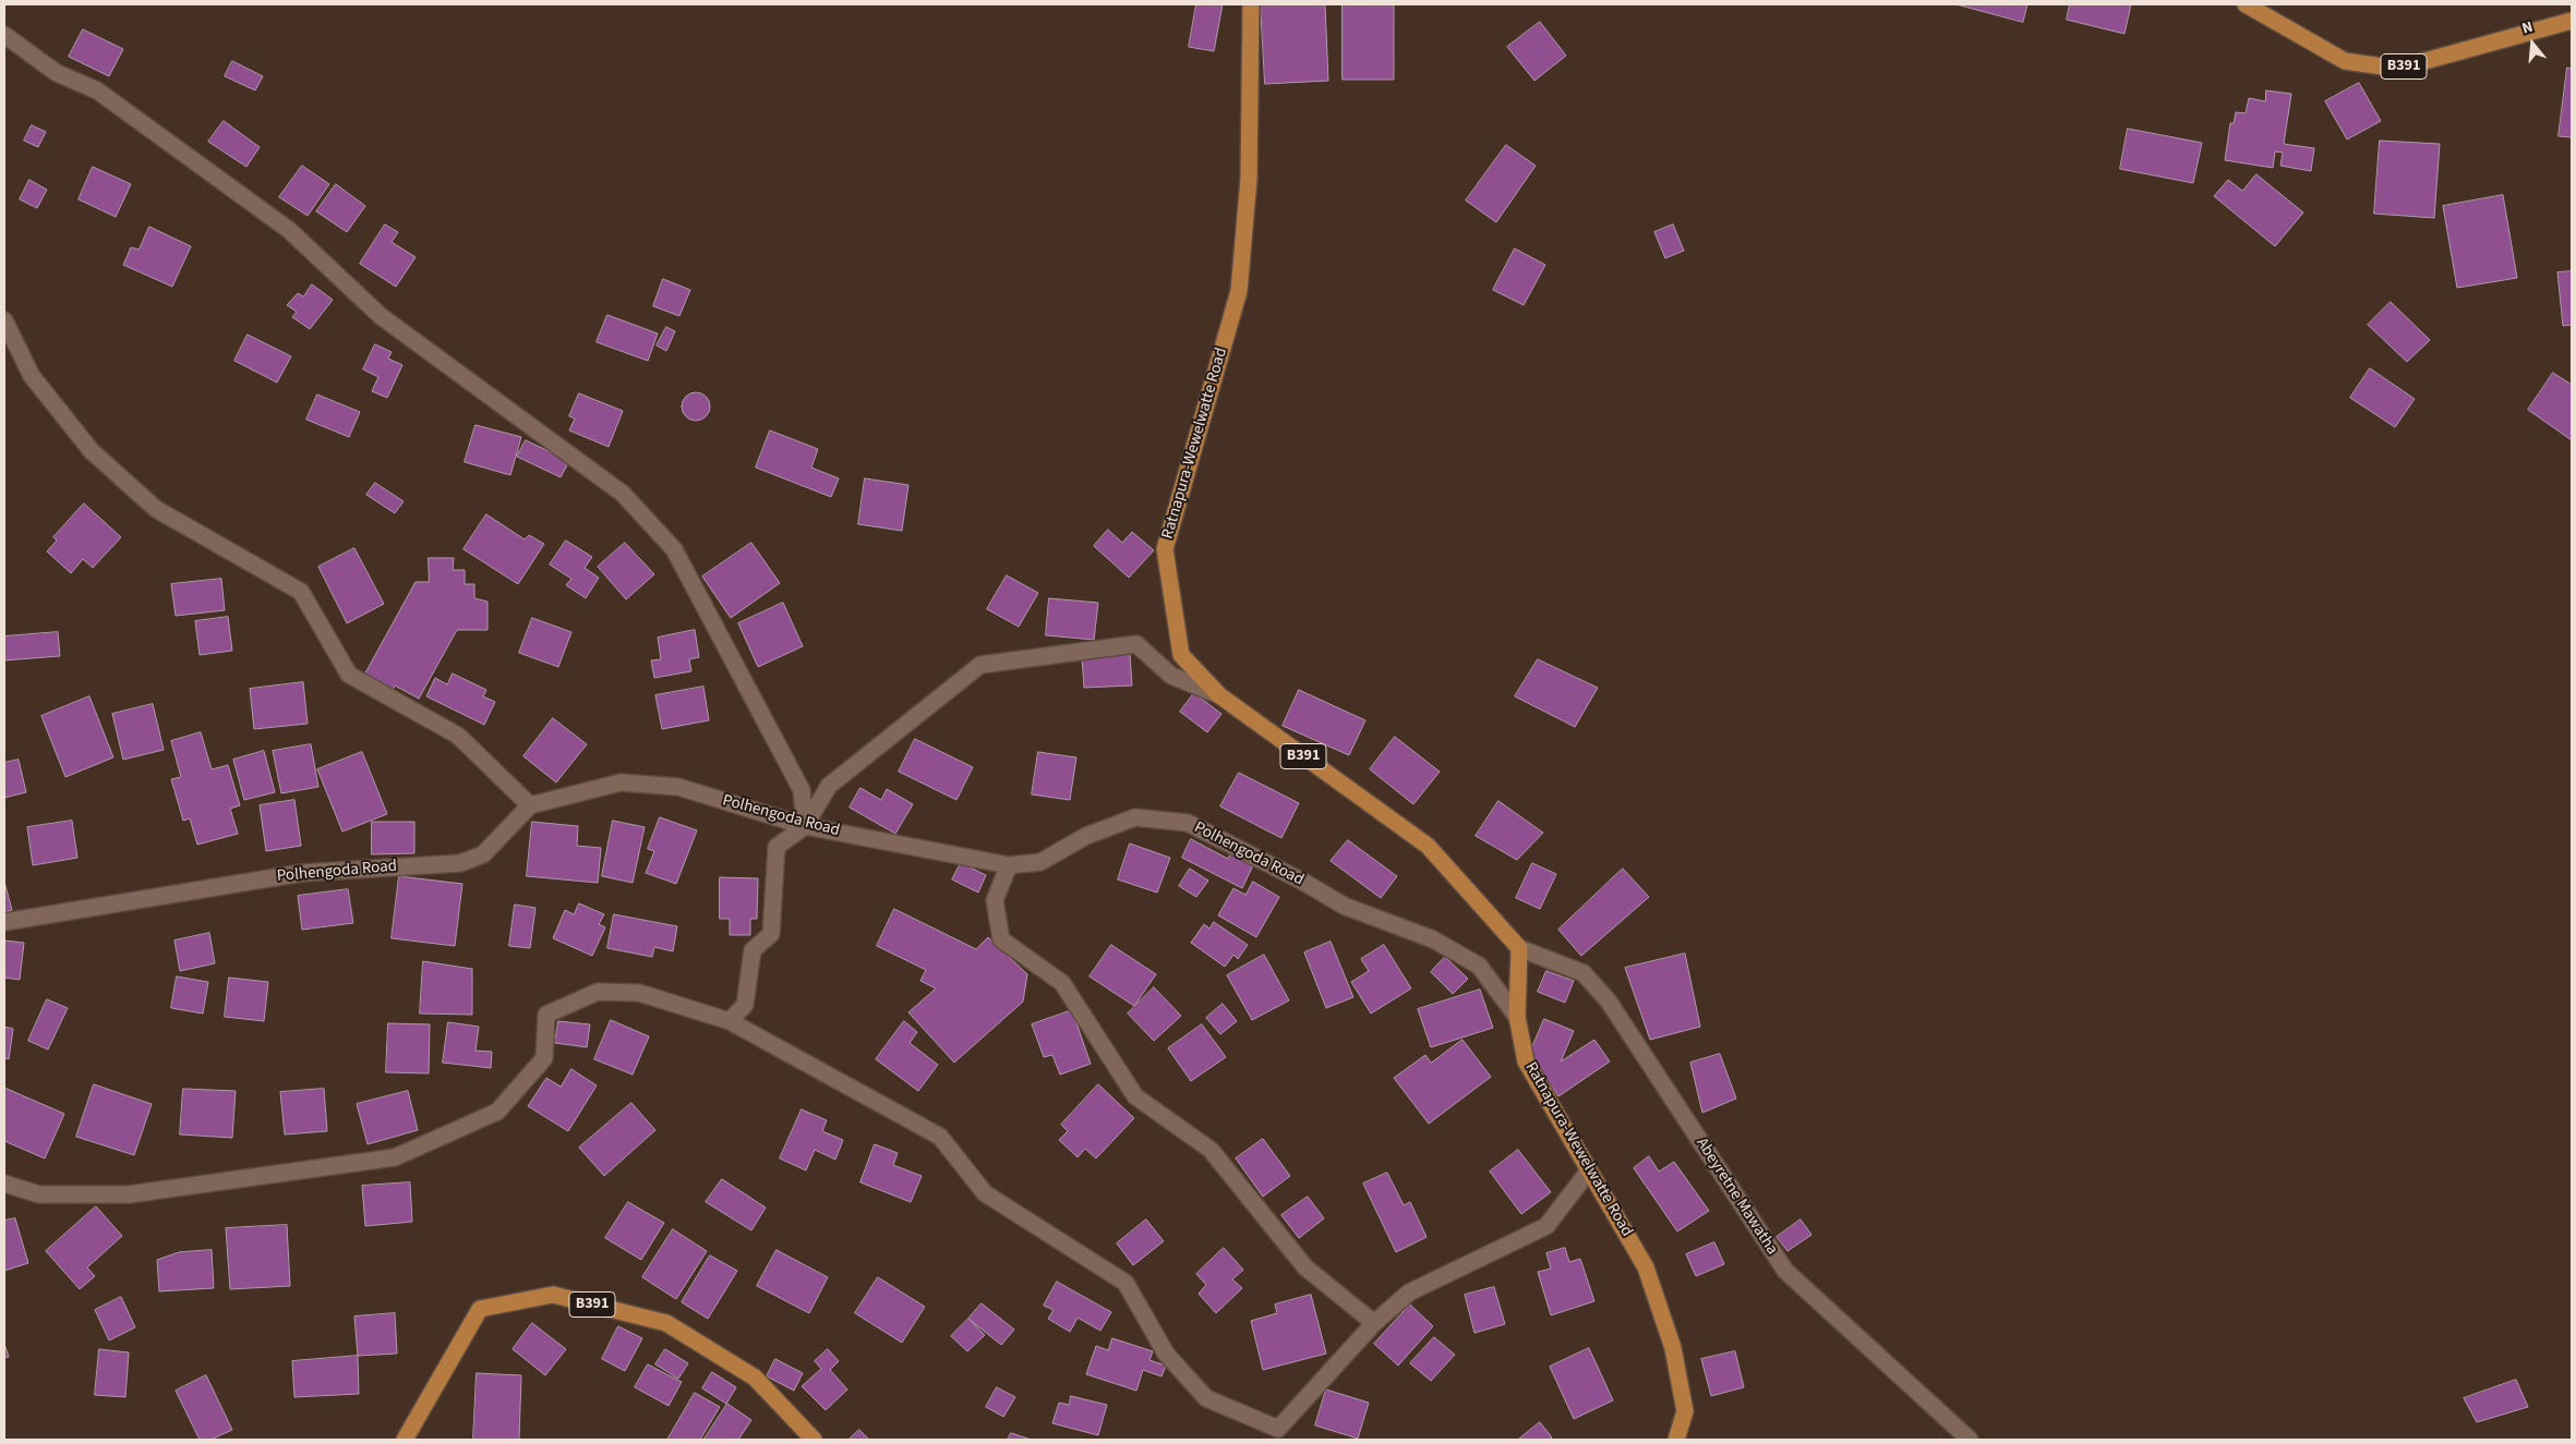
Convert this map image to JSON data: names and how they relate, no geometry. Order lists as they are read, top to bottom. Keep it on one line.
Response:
{"streets":{"main road":["B391","Ratnapura-Wewelwatte Road"],"street":["Polhengoda Road","Abeyretne Mawatha"]},"crossings":[["Ratnapura-Wewelwatte Road","Polhengoda Road"],["Ratnapura-Wewelwatte Road","Abeyretne Mawatha"]],"north":"top"}
